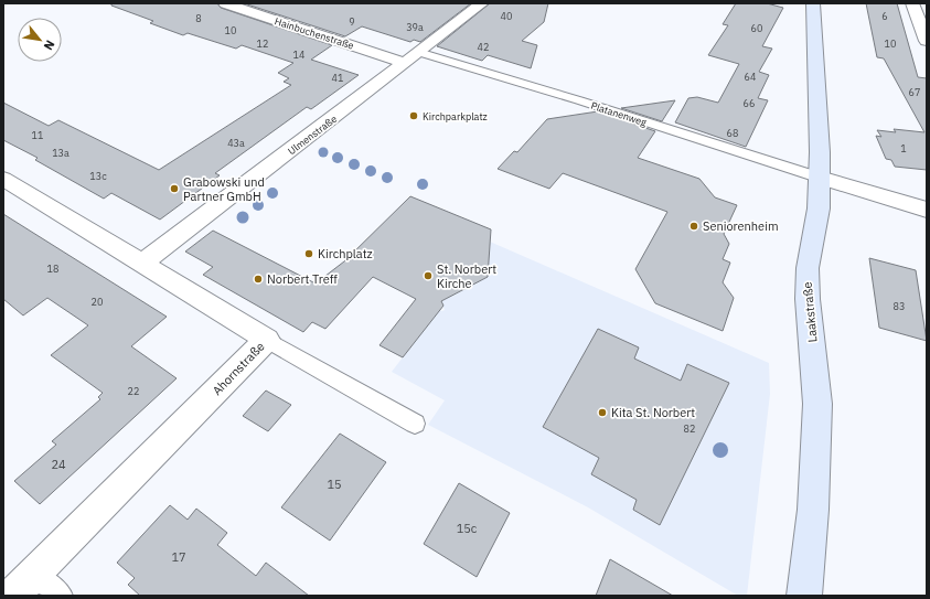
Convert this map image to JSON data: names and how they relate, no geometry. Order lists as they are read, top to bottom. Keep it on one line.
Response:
{"streets":{"street":["Hainbuchenstraße","Ulmenstraße","Laakstraße","Ahornstraße"],"lane":["Platanenweg"]},"crossings":[["Hainbuchenstraße","Ulmenstraße"],["Platanenweg","Ulmenstraße"],["Platanenweg","Laakstraße"],["Ulmenstraße","Ahornstraße"]],"places":["Kirchparkplatz","Grabowski und Partner GmbH","Seniorenheim","Kirchplatz","St. Norbert Kirche","Norbert Treff","Kita St. Norbert"],"house_numbers":["40","6","8","9","39a","60","10","12","10","42","14","64","41","67","66","68","11","43a","1","13a","13c","18","20","83","22","82","24","15","15c","17"],"north":"bottom right"}
